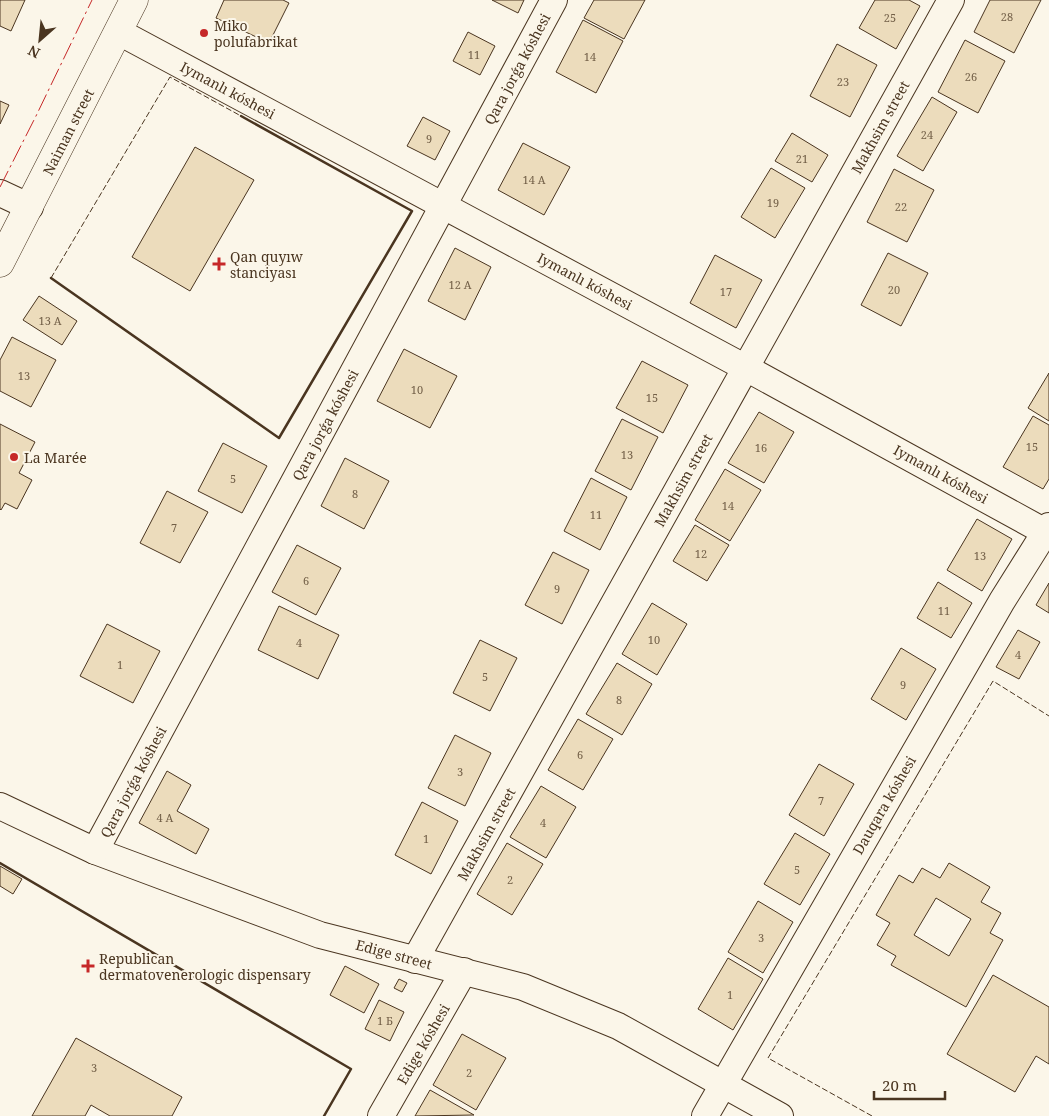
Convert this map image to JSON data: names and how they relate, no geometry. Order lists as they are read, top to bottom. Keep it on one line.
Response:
{"streets":{"main road":["Naiman street"],"street":["Qara jorǵa kóshesi","Iymanlı kóshesi","Makhsim street","Dauqara kóshesi","Edige street","Edige kóshesi"]},"crossings":[["Qara jorǵa kóshesi","Iymanlı kóshesi"],["Qara jorǵa kóshesi","Edige street"],["Iymanlı kóshesi","Makhsim street"],["Iymanlı kóshesi","Naiman street"],["Iymanlı kóshesi","Dauqara kóshesi"],["Makhsim street","Edige street"],["Dauqara kóshesi","Edige street"],["Edige street","Edige kóshesi"]],"places":{"other":["Miko polufabrikat","La Marée"],"health":["Qan quyıw stanciyası","Republican dermatovenerologic dispensary"]},"house_numbers":["28","25","11","14","26","23","24","9","21","14 А","19","22","12 А","20","17","13 А","13","10","15","15","16","13","5","8","14","11","7","12","13","6","9","11","10","4","4","1","5","9","8","6","3","7","4 А","4","1","5","2","3","1","1 Б","3","2"],"scale_bar":"20 m","north":"bottom left"}
